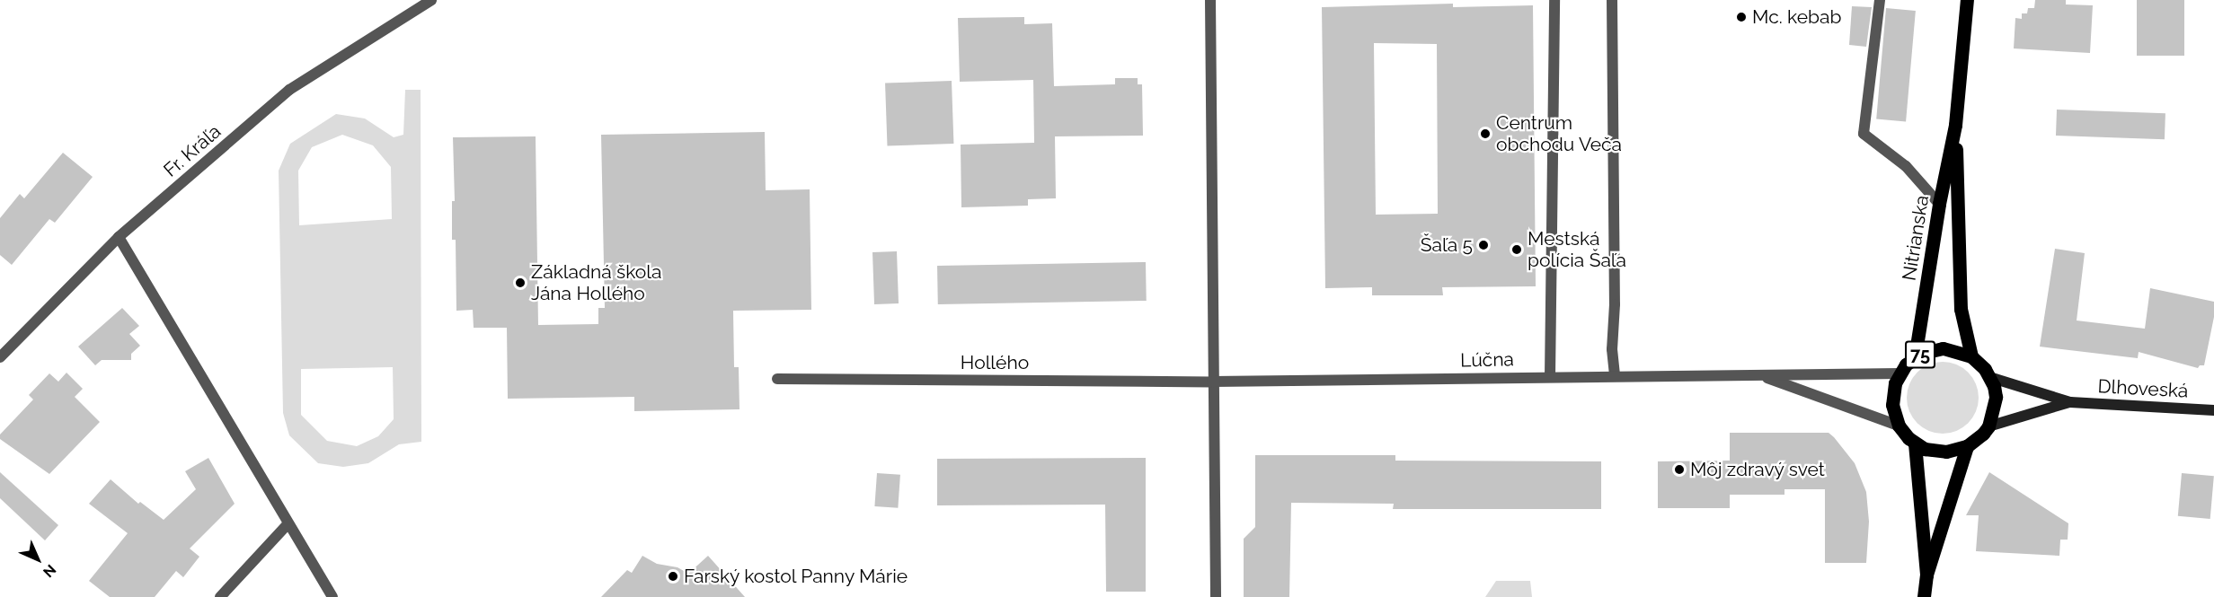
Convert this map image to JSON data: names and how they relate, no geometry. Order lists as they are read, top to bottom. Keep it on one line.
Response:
{"streets":{"main road":["Nitrianska","75","Dlhoveská"],"street":["Fr. Kráľa","Lúčna","Hollého"]},"crossings":[["Nitrianska","75"],["Nitrianska","Lúčna"],["Nitrianska","Dlhoveská"],["75","Lúčna"],["75","Dlhoveská"],["Lúčna","Hollého"],["Lúčna","Dlhoveská"]],"places":["Mc. kebab","Centrum obchodu Veča","Šaľa 5","Mestská polícia Šaľa","Základná škola Jána Hollého","Môj zdravý svet","Farský kostol Panny Márie"],"north":"bottom right"}
